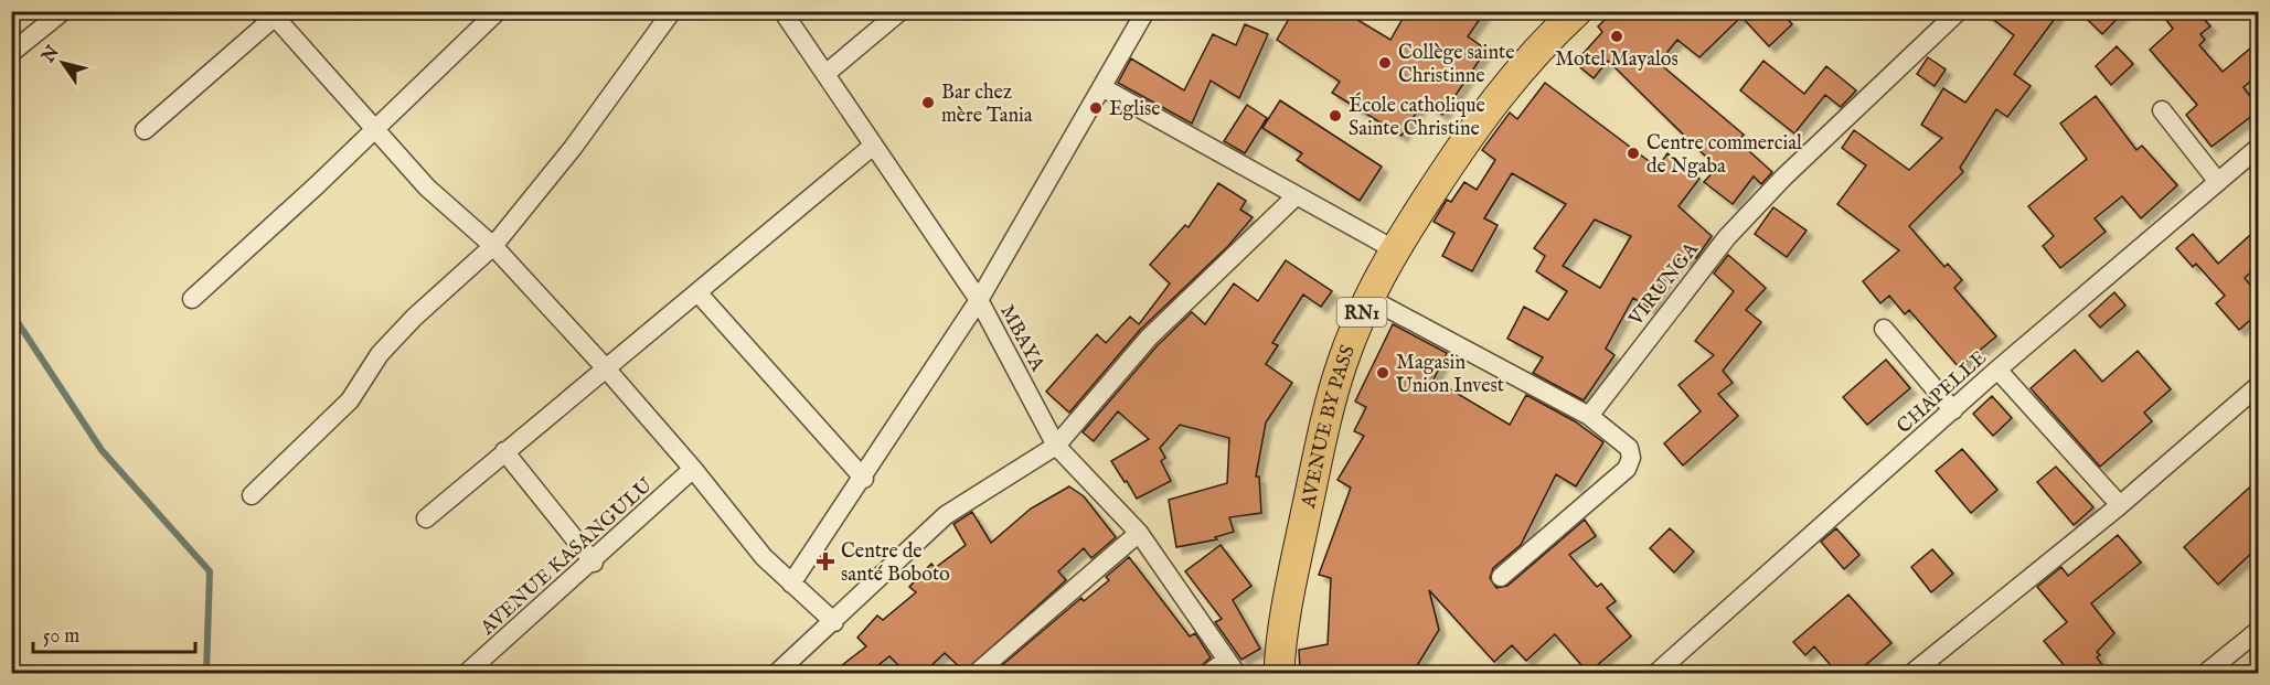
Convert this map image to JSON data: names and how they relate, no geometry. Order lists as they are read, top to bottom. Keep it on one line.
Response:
{"streets":{"highway":["RN1","AVENUE BY PASS"],"street":["VIRUNGA","MBAYA","CHAPELLE","AVENUE KASANGULU"]},"places":{"other":["Motel Mayalos","Collège sainte Christinne","Bar chez mère Tania","Eglise","École catholique Sainte Christine","Centre commercial de Ngaba","Magasin Union Invest"],"health":["Centre de santé Boboto"]},"scale_bar":"50 m","north":"top left"}
